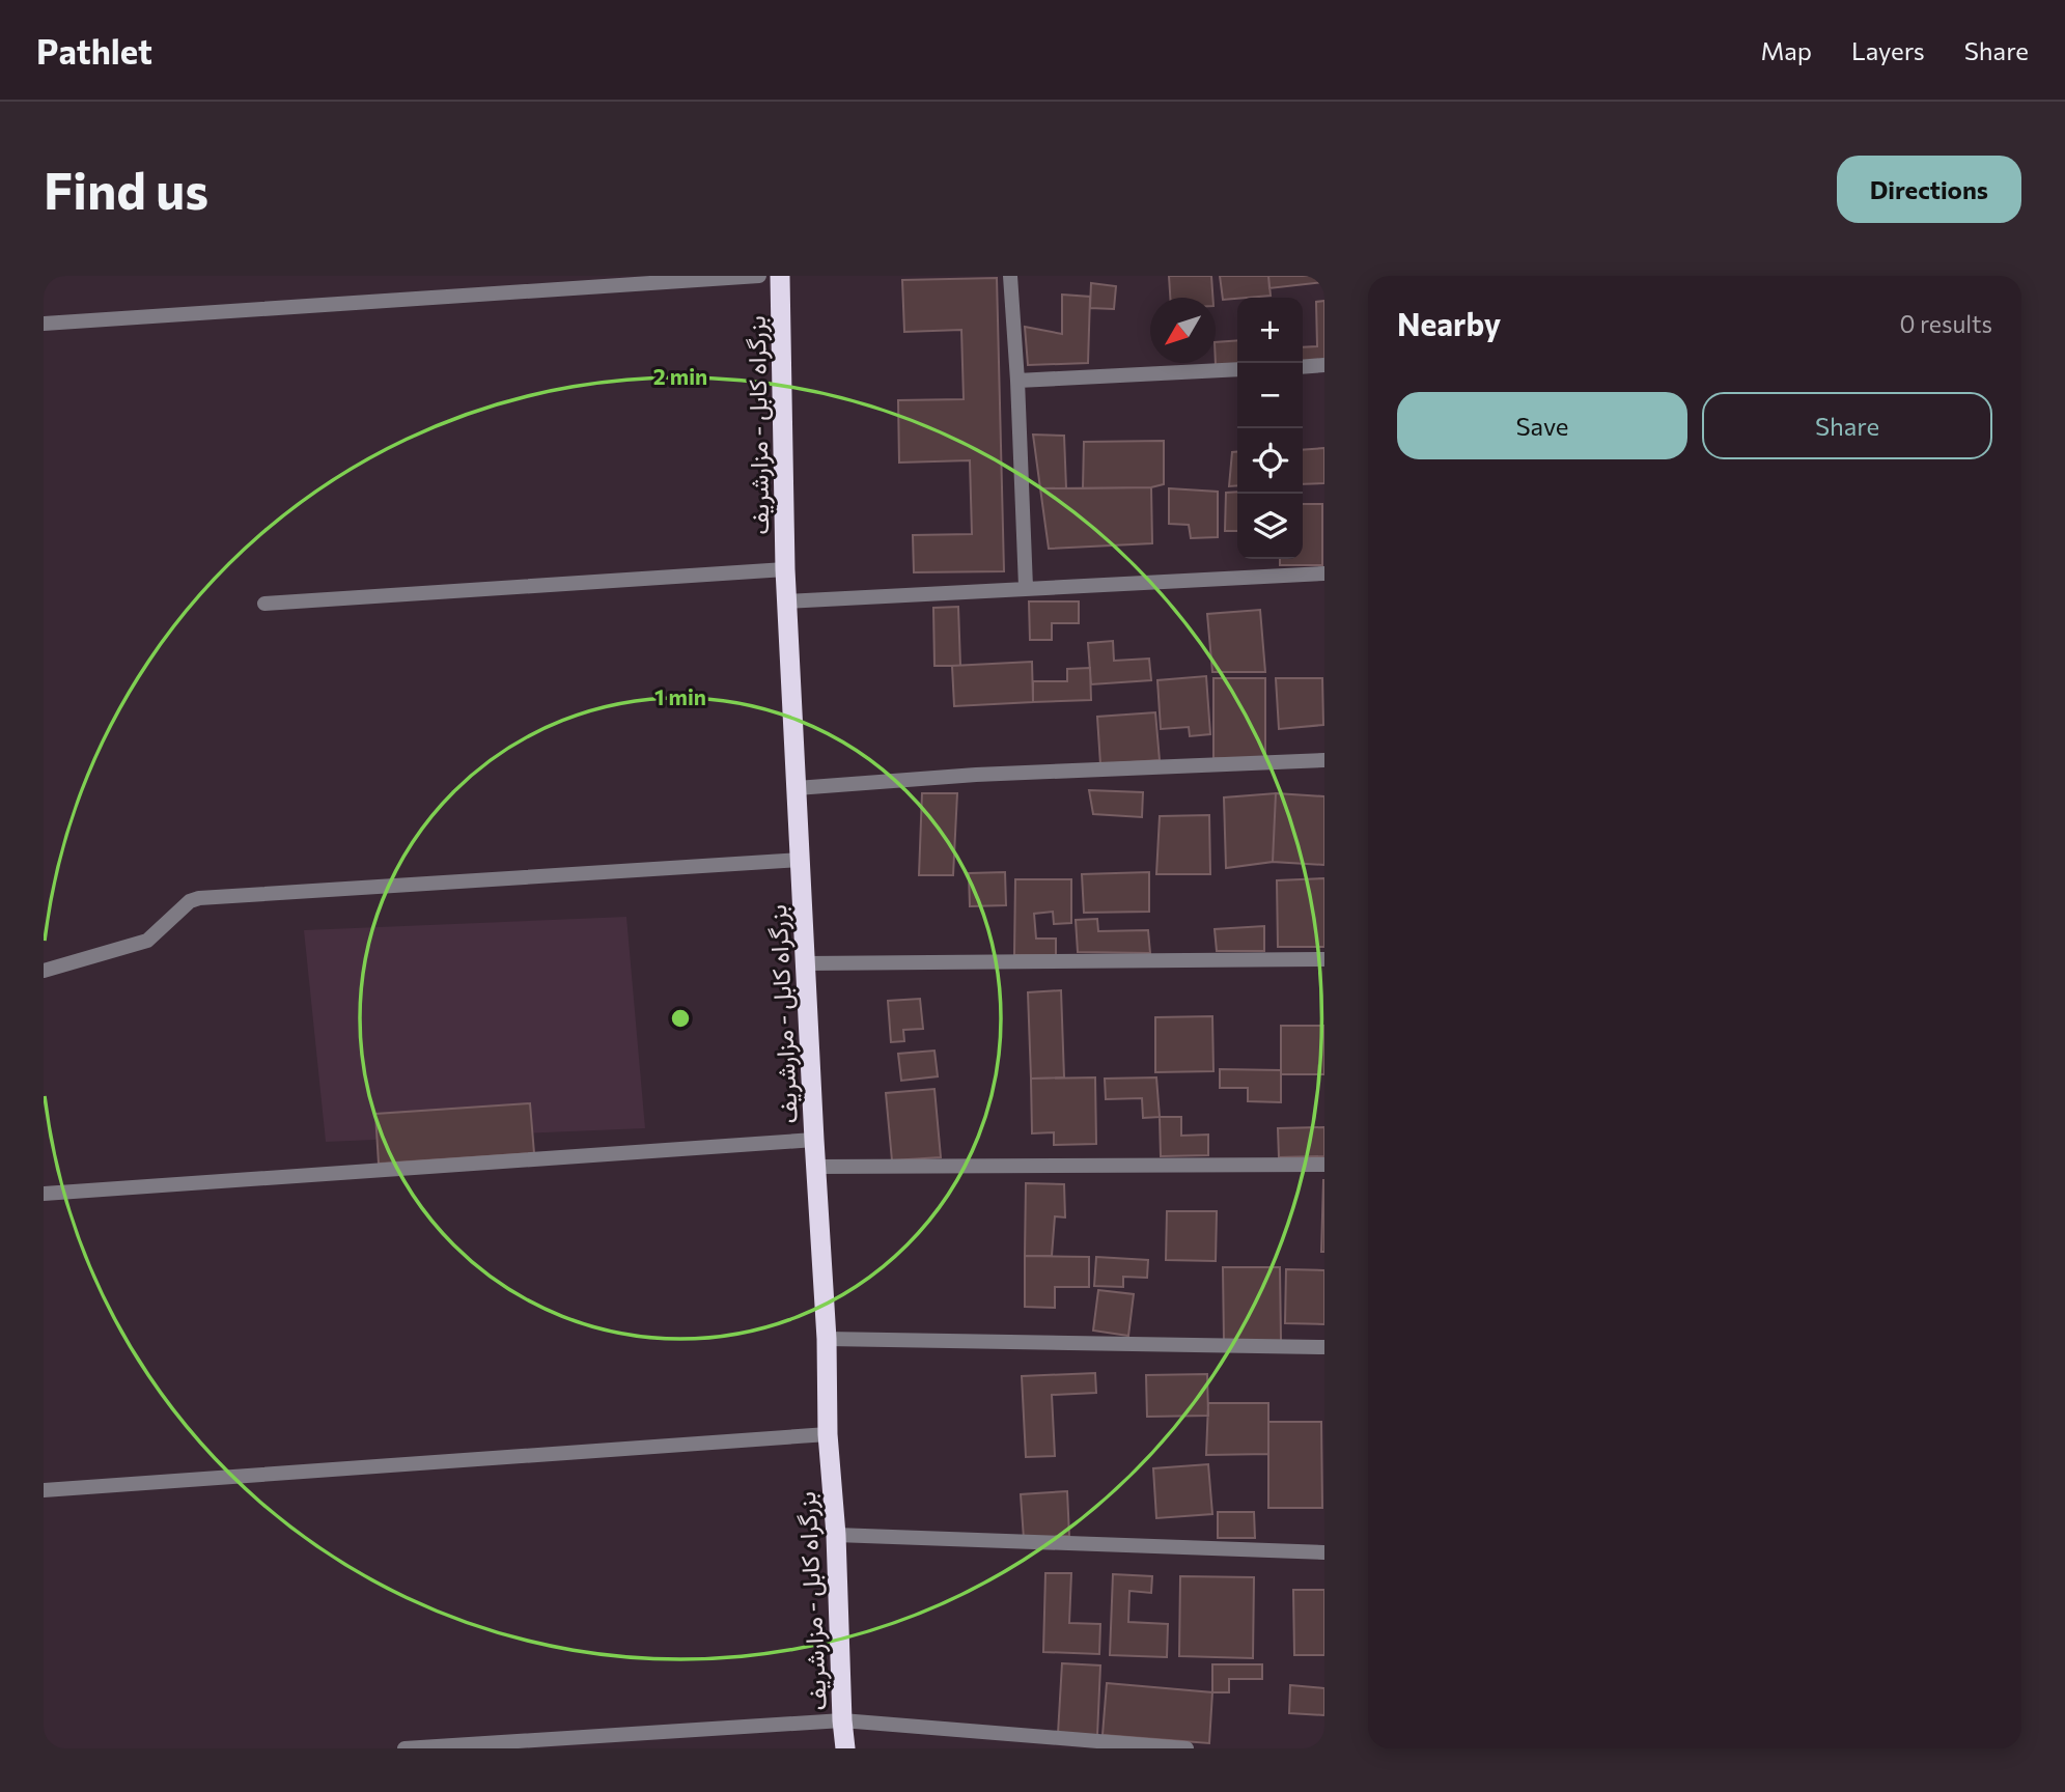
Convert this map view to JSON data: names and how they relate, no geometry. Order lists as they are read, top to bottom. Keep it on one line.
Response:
{"streets":{"highway":["بزرگراه کابل - مزارشریف"]},"north":"bottom left","page":{"header":"Pathlet","nav":["Map","Layers","Share"],"buttons":["Directions",["Save","Share"]],"title":"Find us","heading":["Nearby","0 results"],"map_buttons":["+","−"]},"rings":["2 min","1 min"]}
